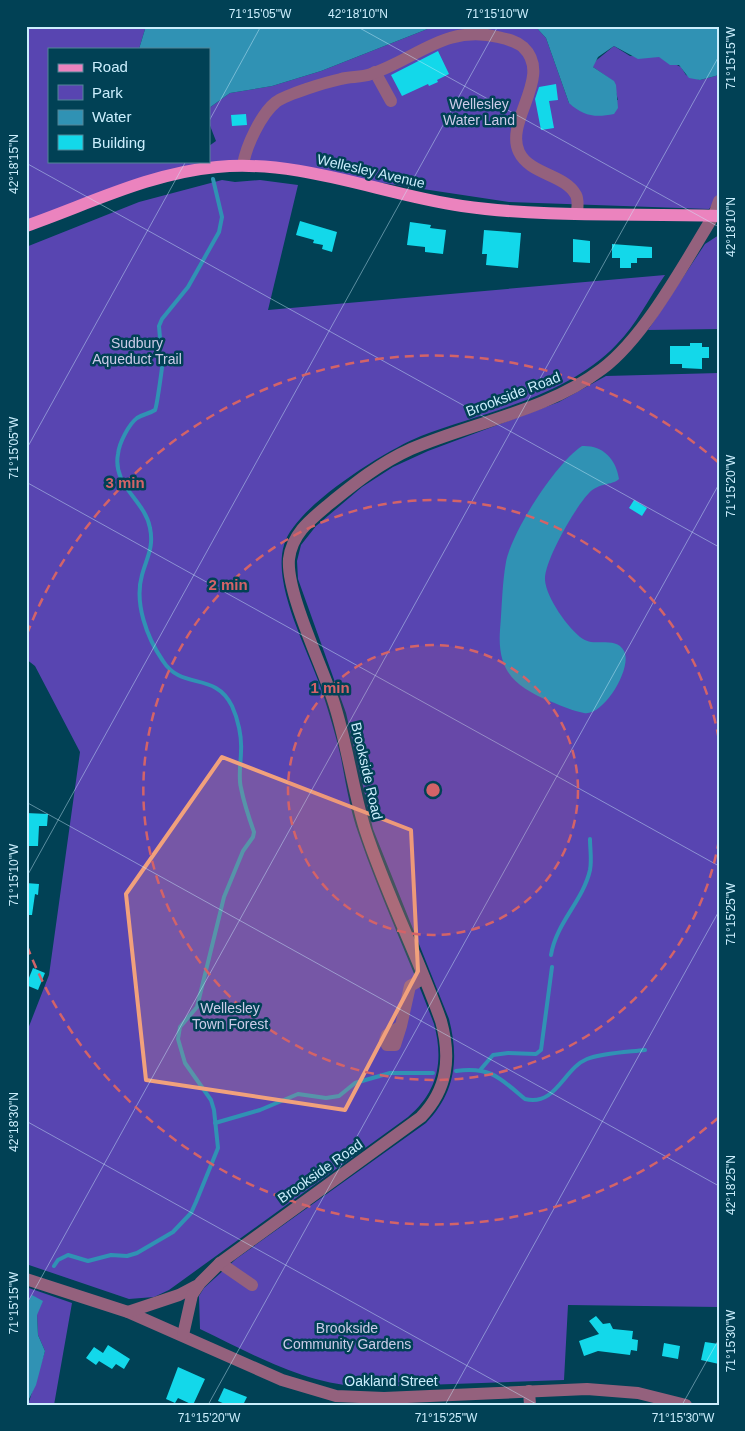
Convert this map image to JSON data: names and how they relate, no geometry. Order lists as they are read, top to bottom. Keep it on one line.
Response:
{"streets":{"main road":["Wellesley Avenue"],"street":["Brookside Road","Oakland Street"]},"crossings":[["Wellesley Avenue","Brookside Road"],["Brookside Road","Oakland Street"]],"parks":["Wellesley Water Land","Sudbury Aqueduct Trail","Wellesley Town Forest","Brookside Community Gardens"],"legend":["Road","Park","Water","Building"],"coordinates":["71°15'05\"W","42°18'10\"N","71°15'10\"W","71°15'15\"W","42°18'15\"N","71°15'20\"W","71°15'25\"W","42°18'30\"N","42°18'25\"N","71°15'30\"W"],"rings":["3 min","2 min","1 min"]}
